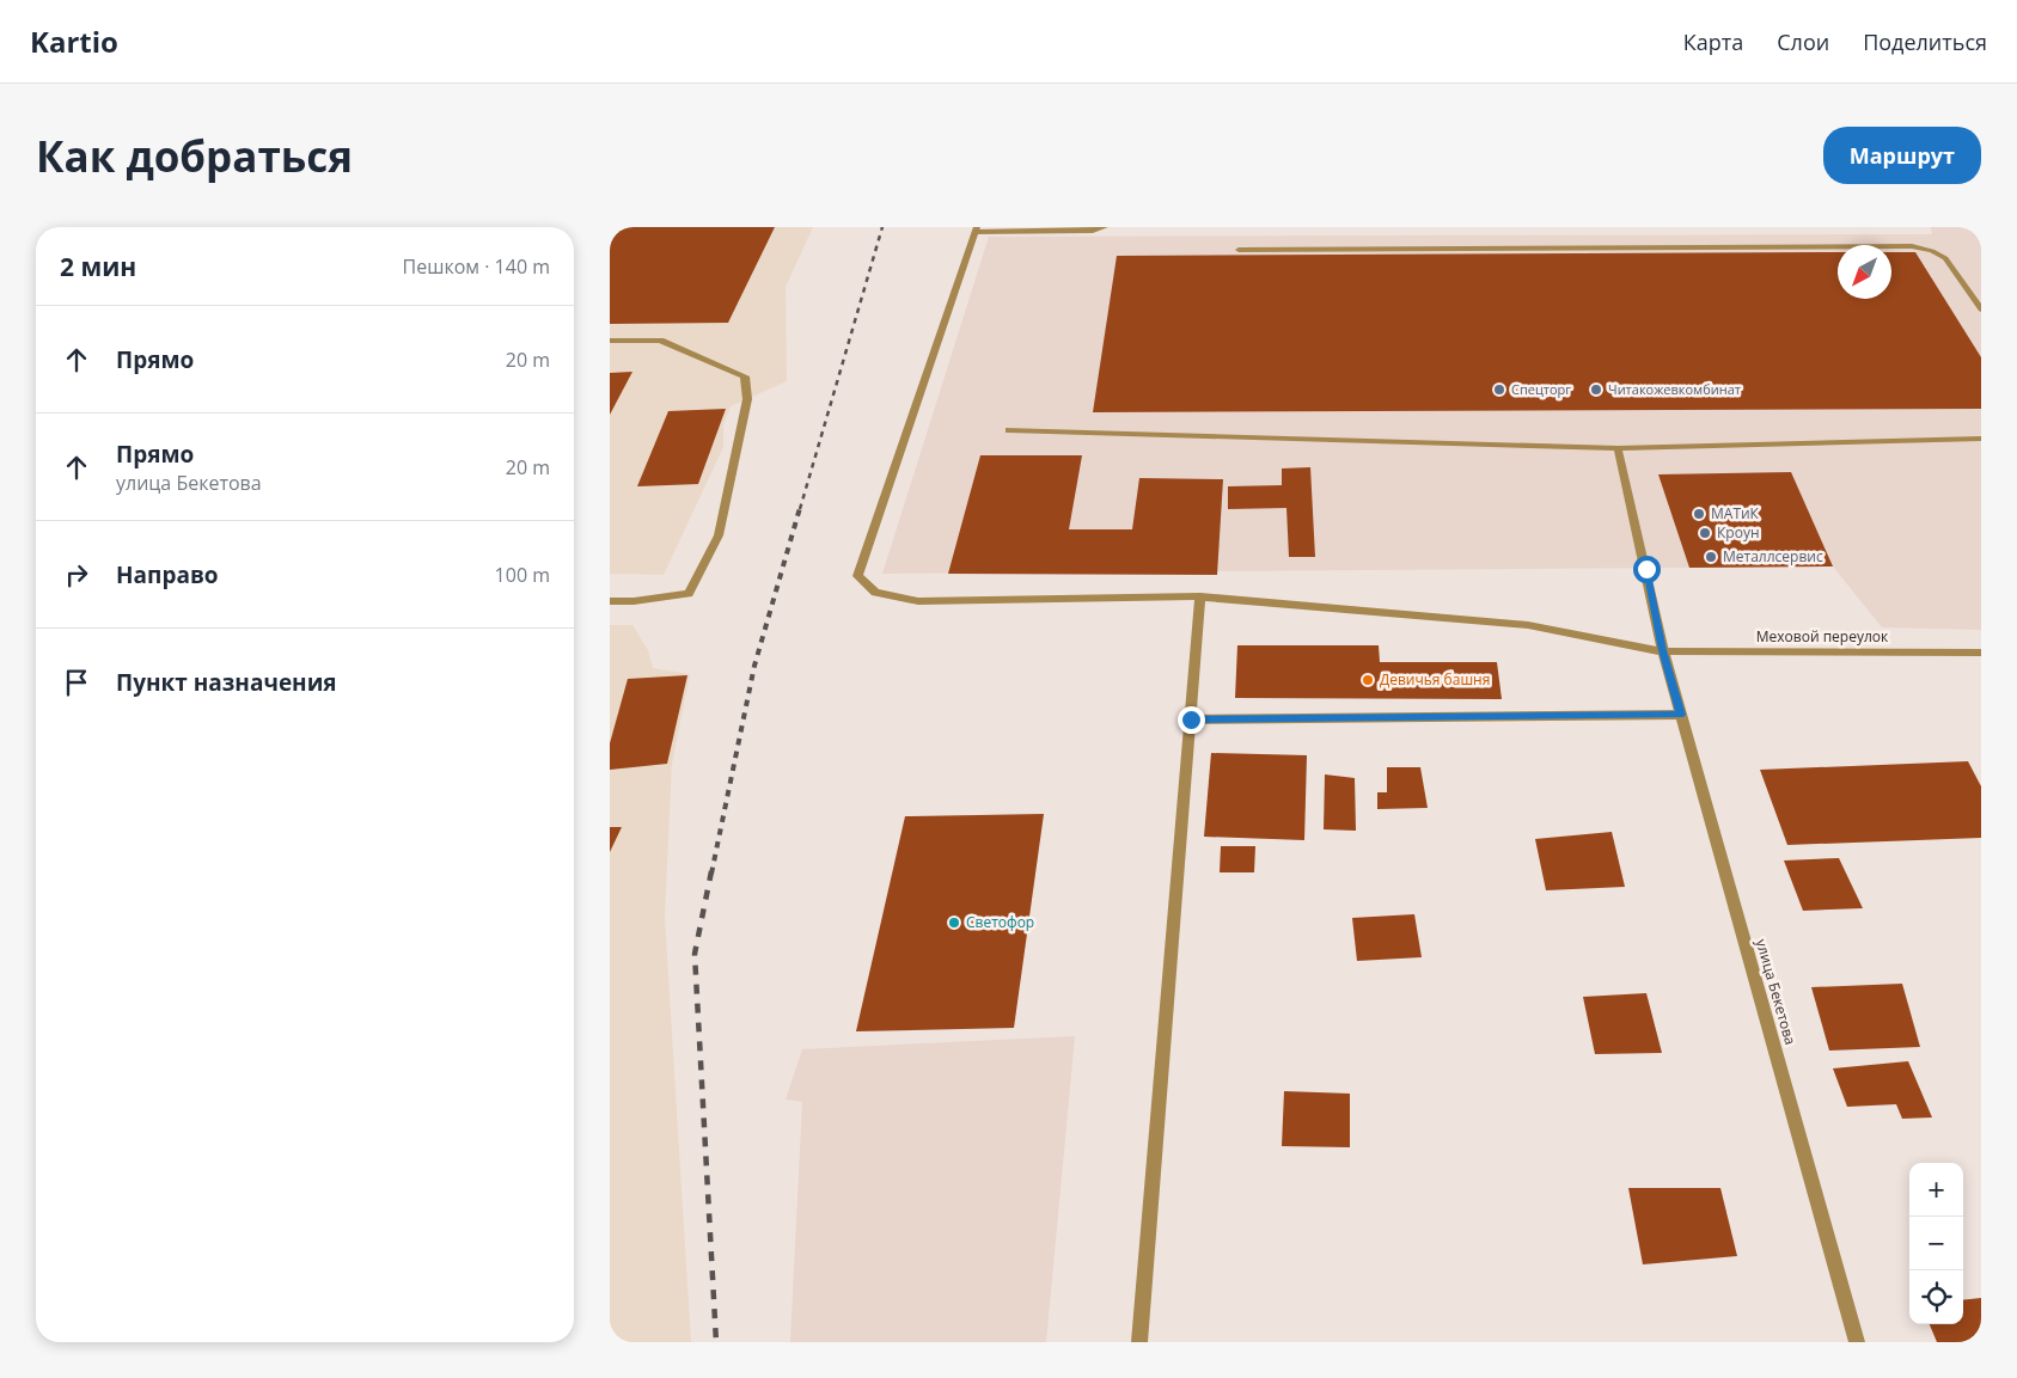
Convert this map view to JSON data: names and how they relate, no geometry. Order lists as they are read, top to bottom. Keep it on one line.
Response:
{"streets":{"street":["Меховой переулок","улица Бекетова"]},"crossings":[["Меховой переулок","улица Бекетова"]],"places":["Спецторг","Читакожевкомбинат","МАТиК","Кроун","Металлсервис","Девичья башня","Светофор"],"north":"bottom left","page":{"header":"Kartio","nav":["Карта","Слои","Поделиться"],"buttons":"Маршрут","title":"Как добраться","heading":["2 мин","Пешком · 140 m"],"list":[["Прямо","20 m"],["Прямо","улица Бекетова","20 m"],["Направо","100 m"],"Пункт назначения"],"map_buttons":["+","−"]}}
